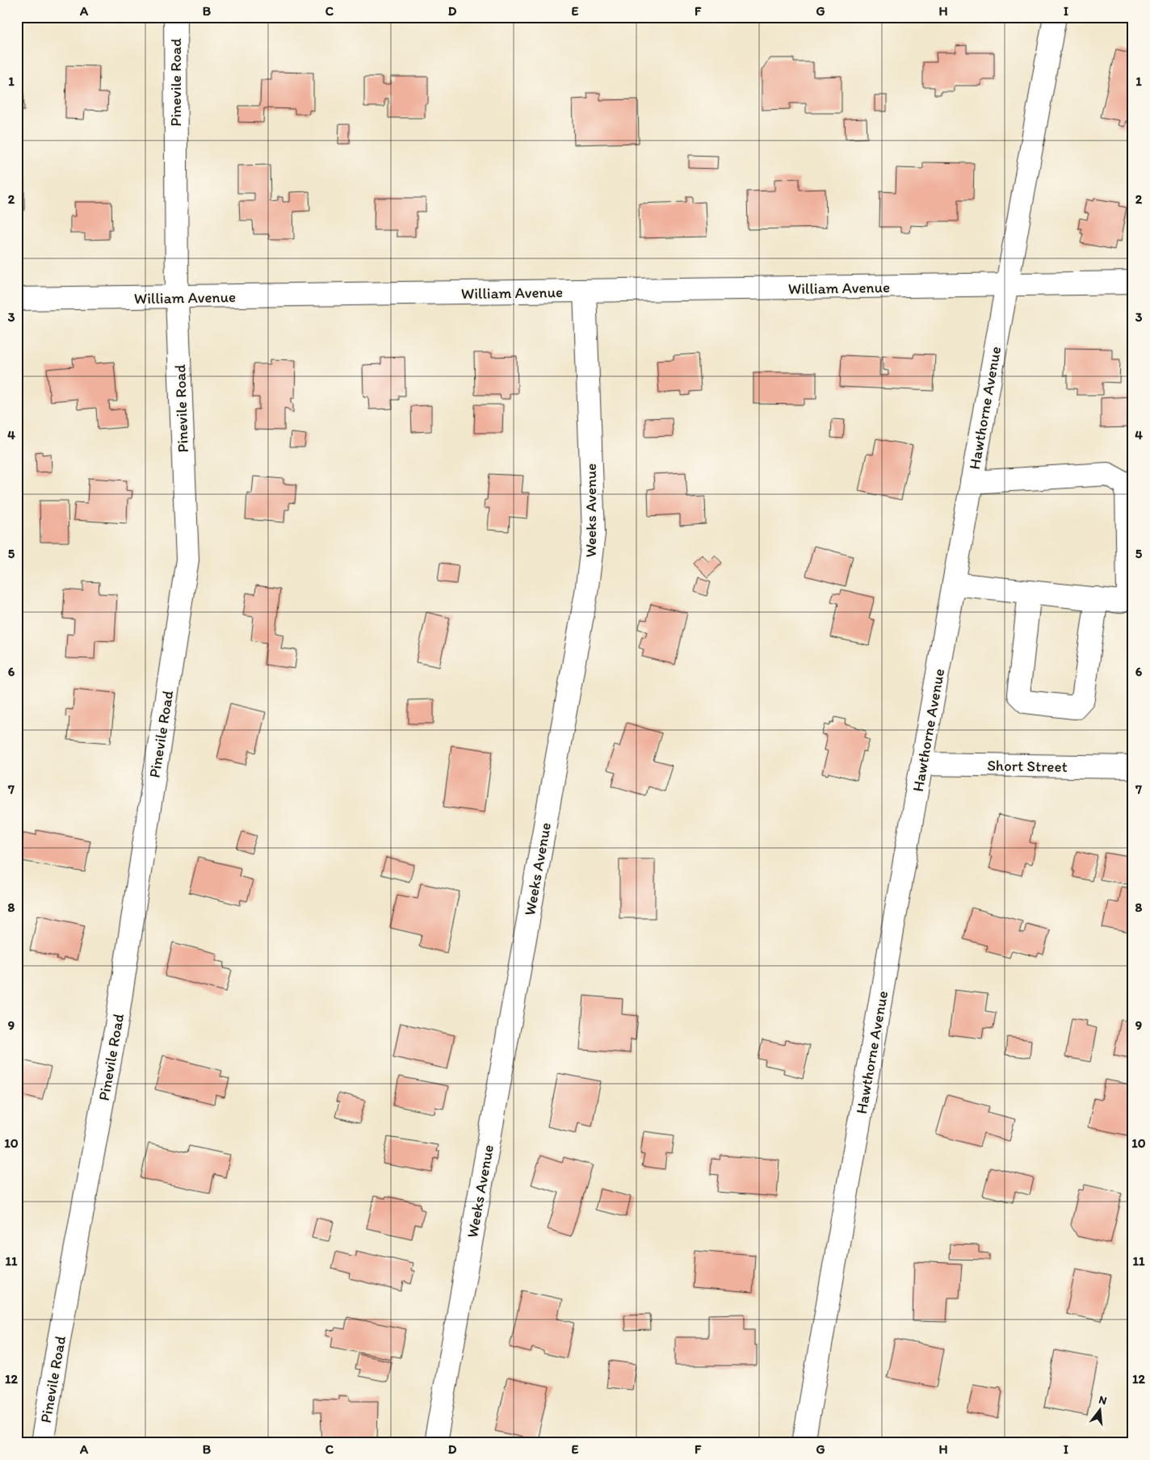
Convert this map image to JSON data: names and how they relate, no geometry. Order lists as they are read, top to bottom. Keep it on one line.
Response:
{"streets":{"street":["Pinevile Road","William Avenue","Hawthorne Avenue","Weeks Avenue","Short Street"]},"crossings":[["Pinevile Road","William Avenue"],["William Avenue","Hawthorne Avenue"],["William Avenue","Weeks Avenue"],["Hawthorne Avenue","Short Street"]],"north":"top","grid":{"columns":["A","B","C","D","E","F","G","H","I"],"rows":["1","2","3","4","5","6","7","8","9","10","11","12"]}}
